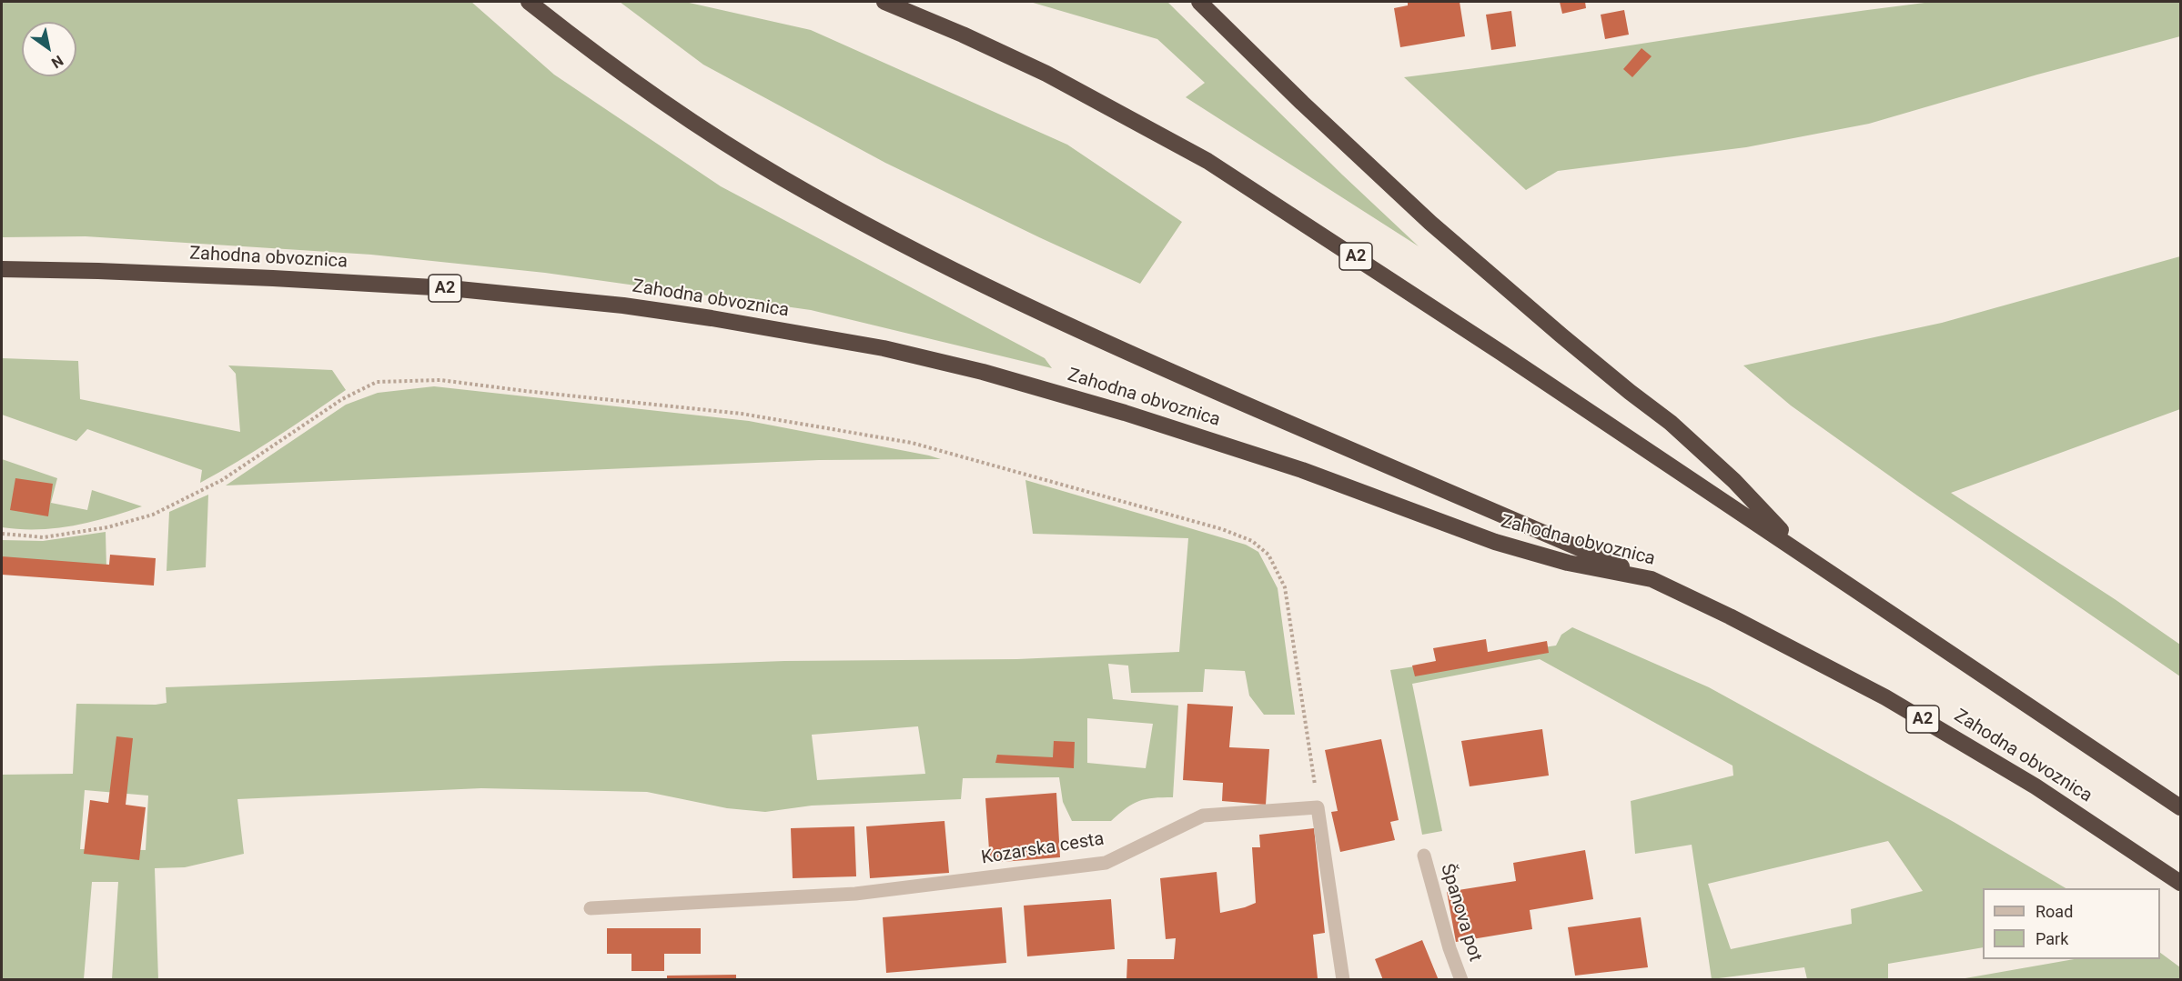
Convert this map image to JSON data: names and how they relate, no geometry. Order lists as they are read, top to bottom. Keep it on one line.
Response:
{"streets":{"highway":["A2","Zahodna obvoznica"],"street":["Kozarska cesta","Španova pot"]},"legend":["Road","Park"],"north":"bottom right"}
